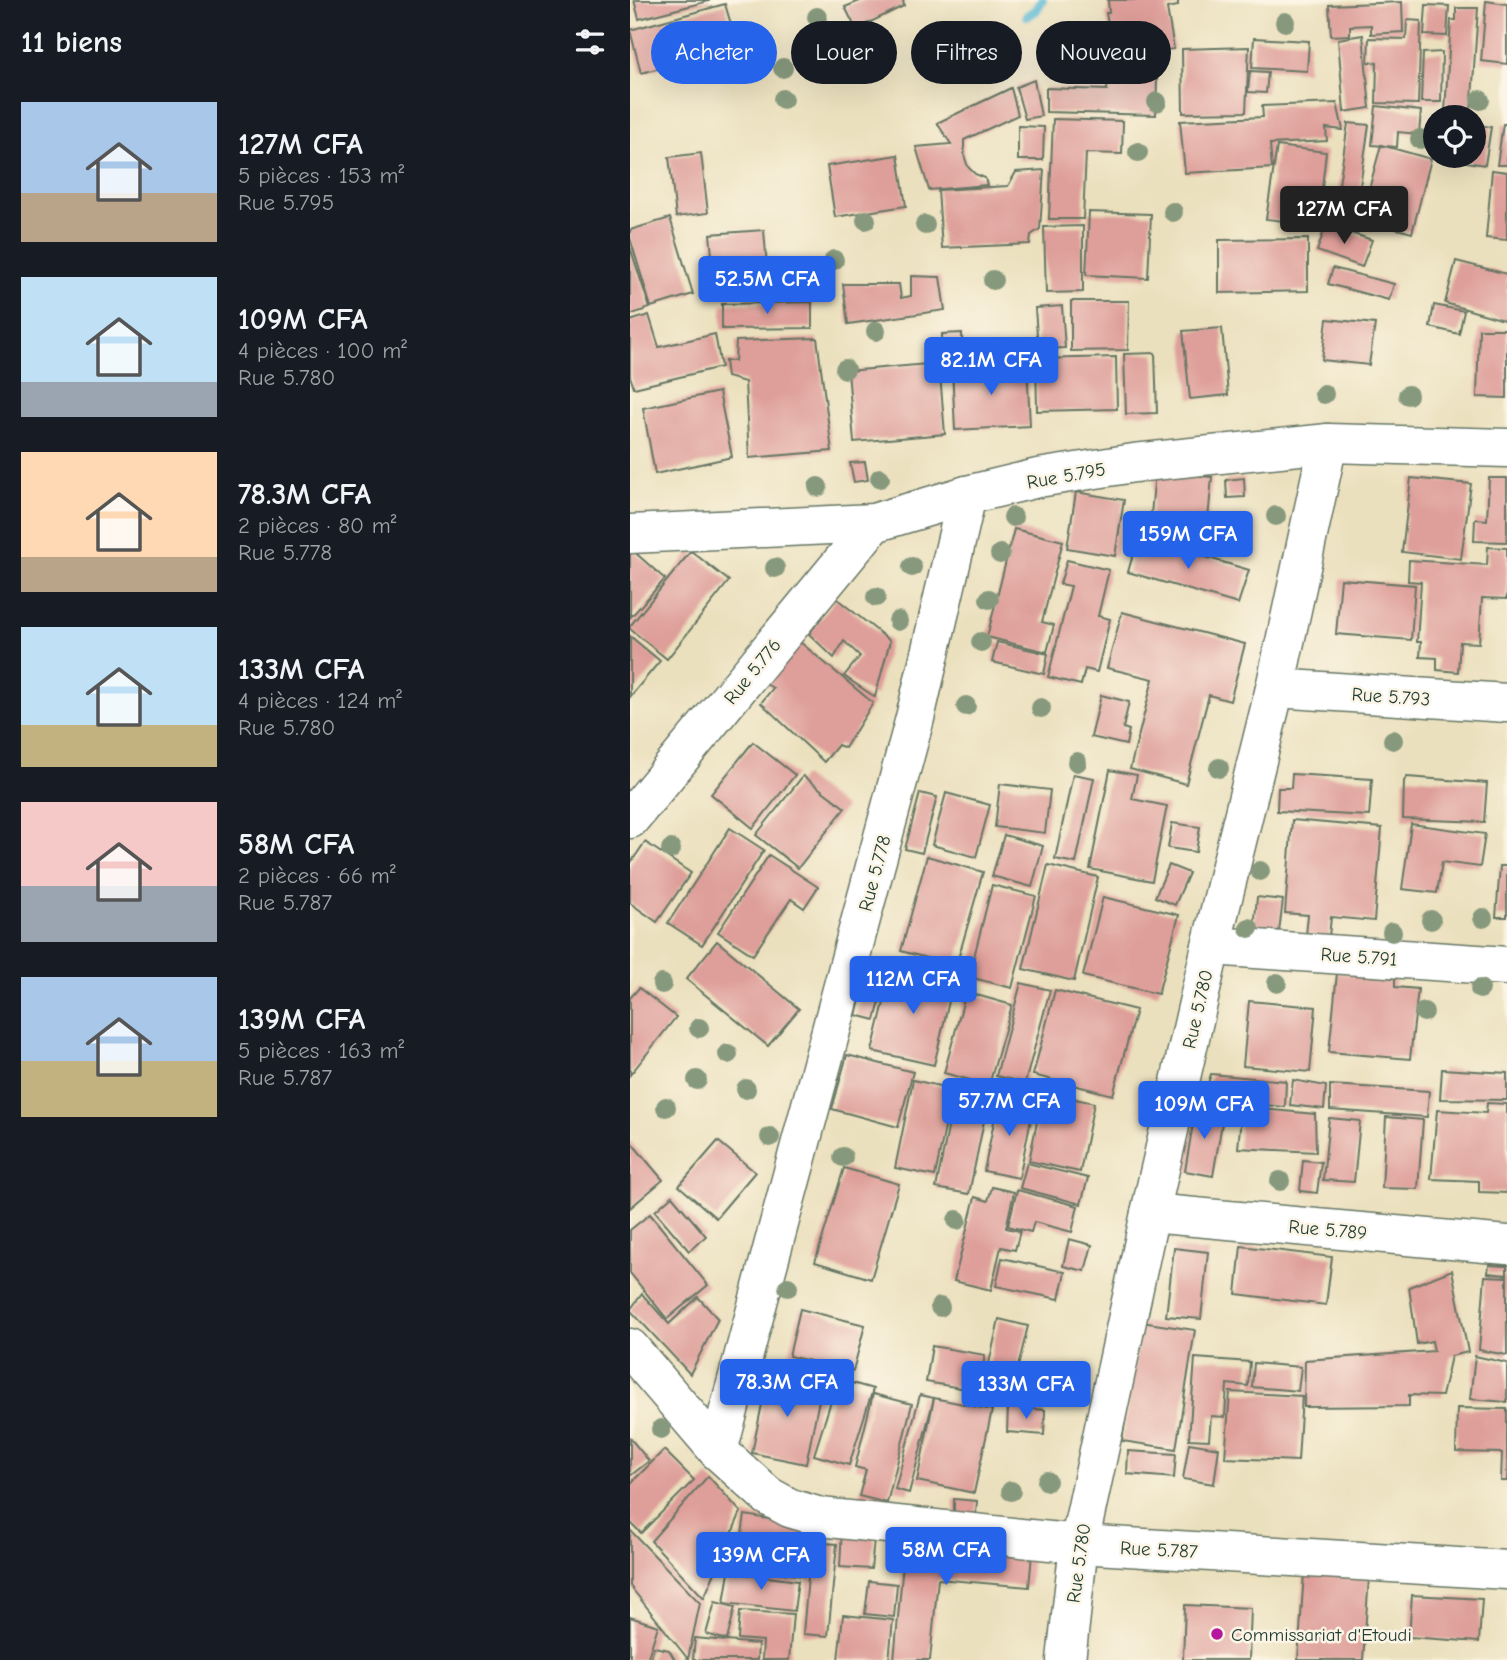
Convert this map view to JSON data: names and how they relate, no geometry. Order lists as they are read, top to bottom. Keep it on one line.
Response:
{"streets":{"street":["Rue 5.795","Rue 5.776","Rue 5.793","Rue 5.778","Rue 5.791","Rue 5.780","Rue 5.789","Rue 5.787"]},"crossings":[["Rue 5.795","Rue 5.776"],["Rue 5.795","Rue 5.778"],["Rue 5.795","Rue 5.780"],["Rue 5.793","Rue 5.780"],["Rue 5.778","Rue 5.787"],["Rue 5.791","Rue 5.780"],["Rue 5.780","Rue 5.789"],["Rue 5.780","Rue 5.787"]],"places":["Commissariat d'Etoudi"],"page":{"heading":"11 biens","chip":["Acheter","Louer","Filtres","Nouveau"],"list":[{"name":"127M CFA","note":"5 pièces · 153 m² · Rue 5.795"},{"name":"109M CFA","note":"4 pièces · 100 m² · Rue 5.780"},{"name":"78.3M CFA","note":"2 pièces · 80 m² · Rue 5.778"},{"name":"133M CFA","note":"4 pièces · 124 m² · Rue 5.780"},{"name":"58M CFA","note":"2 pièces · 66 m² · Rue 5.787"},{"name":"139M CFA","note":"5 pièces · 163 m² · Rue 5.787"}],"price":["127M CFA","52.5M CFA","82.1M CFA","159M CFA","112M CFA","57.7M CFA","109M CFA","78.3M CFA","133M CFA","58M CFA","139M CFA"]}}
